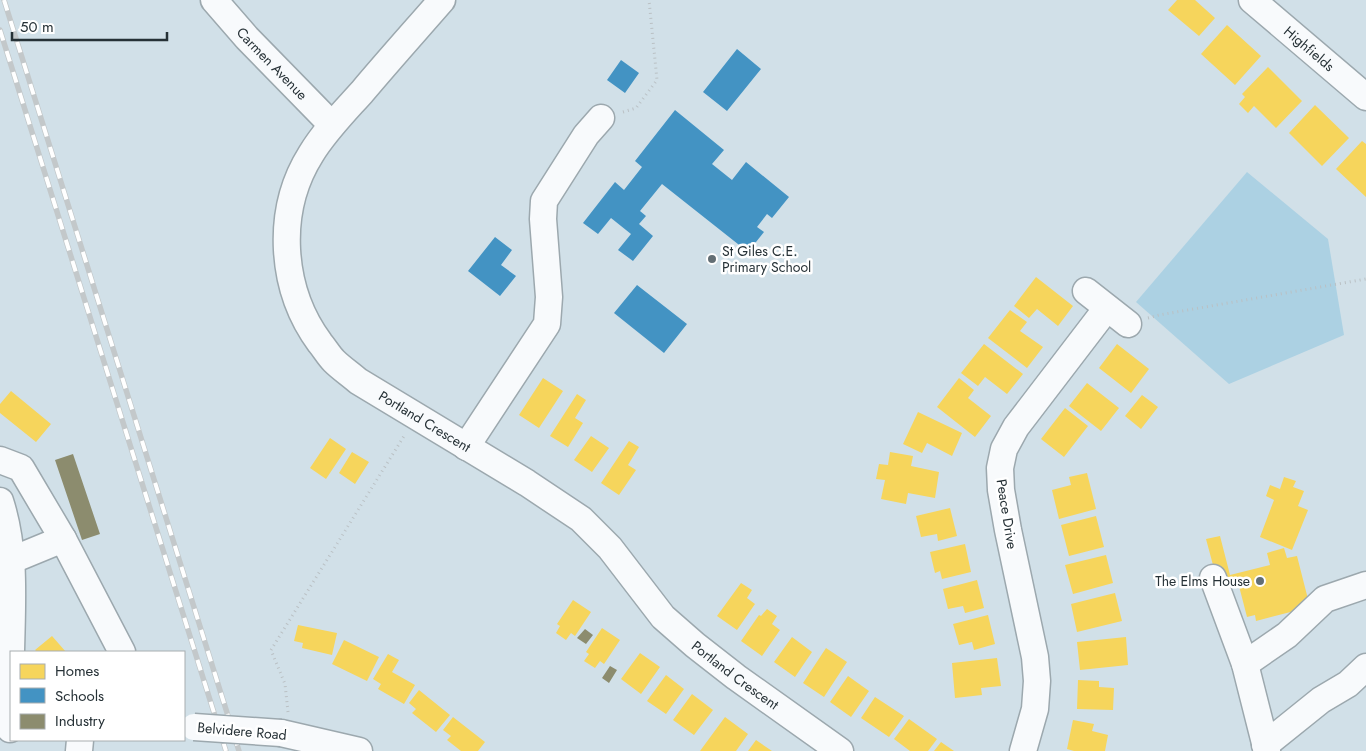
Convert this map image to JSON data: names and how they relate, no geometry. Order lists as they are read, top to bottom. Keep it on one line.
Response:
{"streets":{"street":["Highfields","Carmen Avenue","Portland Crescent","Peace Drive","Belvidere Road"]},"crossings":[["Carmen Avenue","Portland Crescent"]],"places":["St Giles C.E. Primary School","The Elms House"],"legend":["Homes","Schools","Industry"],"scale_bar":"50 m"}
